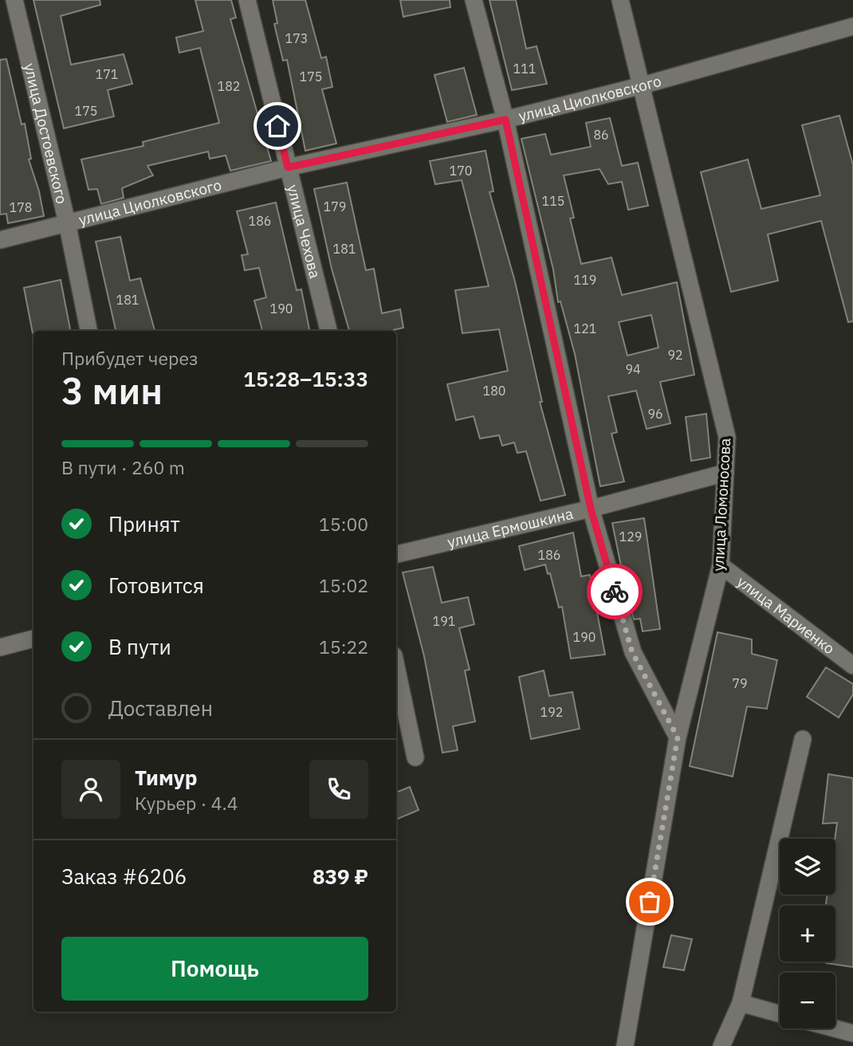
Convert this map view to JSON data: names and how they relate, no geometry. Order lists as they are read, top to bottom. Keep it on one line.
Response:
{"streets":{"street":["улица Циолковского","улица Достоевского","улица Чехова","улица Ломоносова","улица Ермошкина","улица Мариенко"]},"crossings":[["улица Циолковского","улица Достоевского"],["улица Циолковского","улица Чехова"],["улица Циолковского","улица Ломоносова"],["улица Ломоносова","улица Ермошкина"],["улица Ломоносова","улица Мариенко"]],"house_numbers":["173","111","171","175","182","175","86","170","115","179","178","186","181","119","181","190","121","92","94","180","96","129","186","191","190","79","192"],"page":{"heading":["3 мин","Прибудет через","15:28–15:33"],"panel":["Тимур","Курьер · 4.4","Заказ #6206","839 ₽"],"bar":"В пути · 260 m","list":[["Принят","15:00"],["Готовится","15:02"],["В пути","15:22"],"Доставлен"],"map_buttons":["+","−"],"buttons":"Помощь"}}
